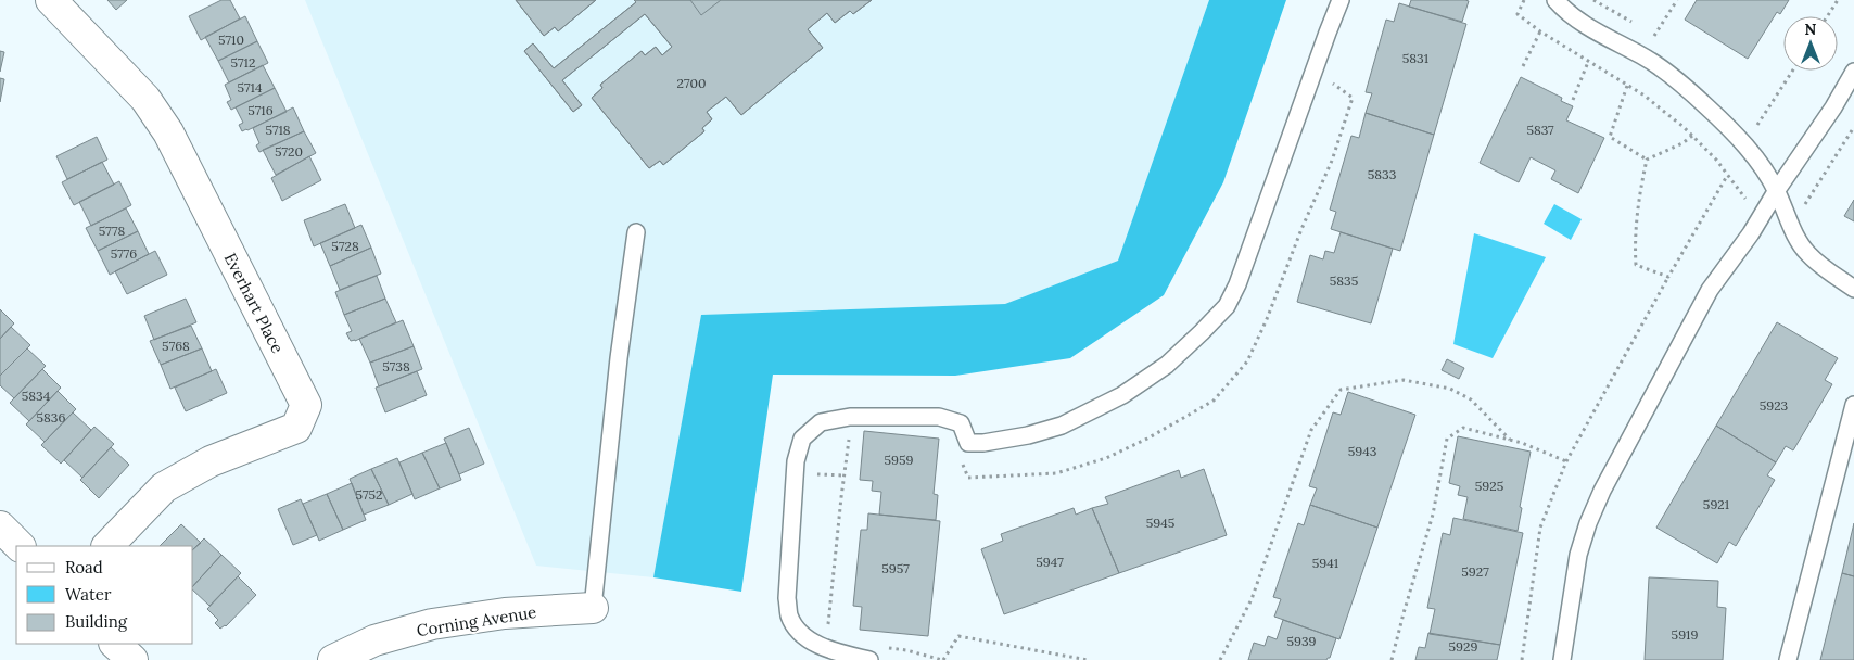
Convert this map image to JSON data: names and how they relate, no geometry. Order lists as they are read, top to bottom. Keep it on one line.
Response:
{"streets":{"street":["Everhart Place","Corning Avenue"]},"house_numbers":["5710","5831","5712","2700","5714","5716","5718","5837","5720","5833","5778","5728","5776","5835","5768","5738","5834","5923","5836","5943","5959","5925","5752","5921","5945","5947","5941","5957","5927","5919","5939","5929"],"legend":["Road","Water","Building"],"north":"top"}
